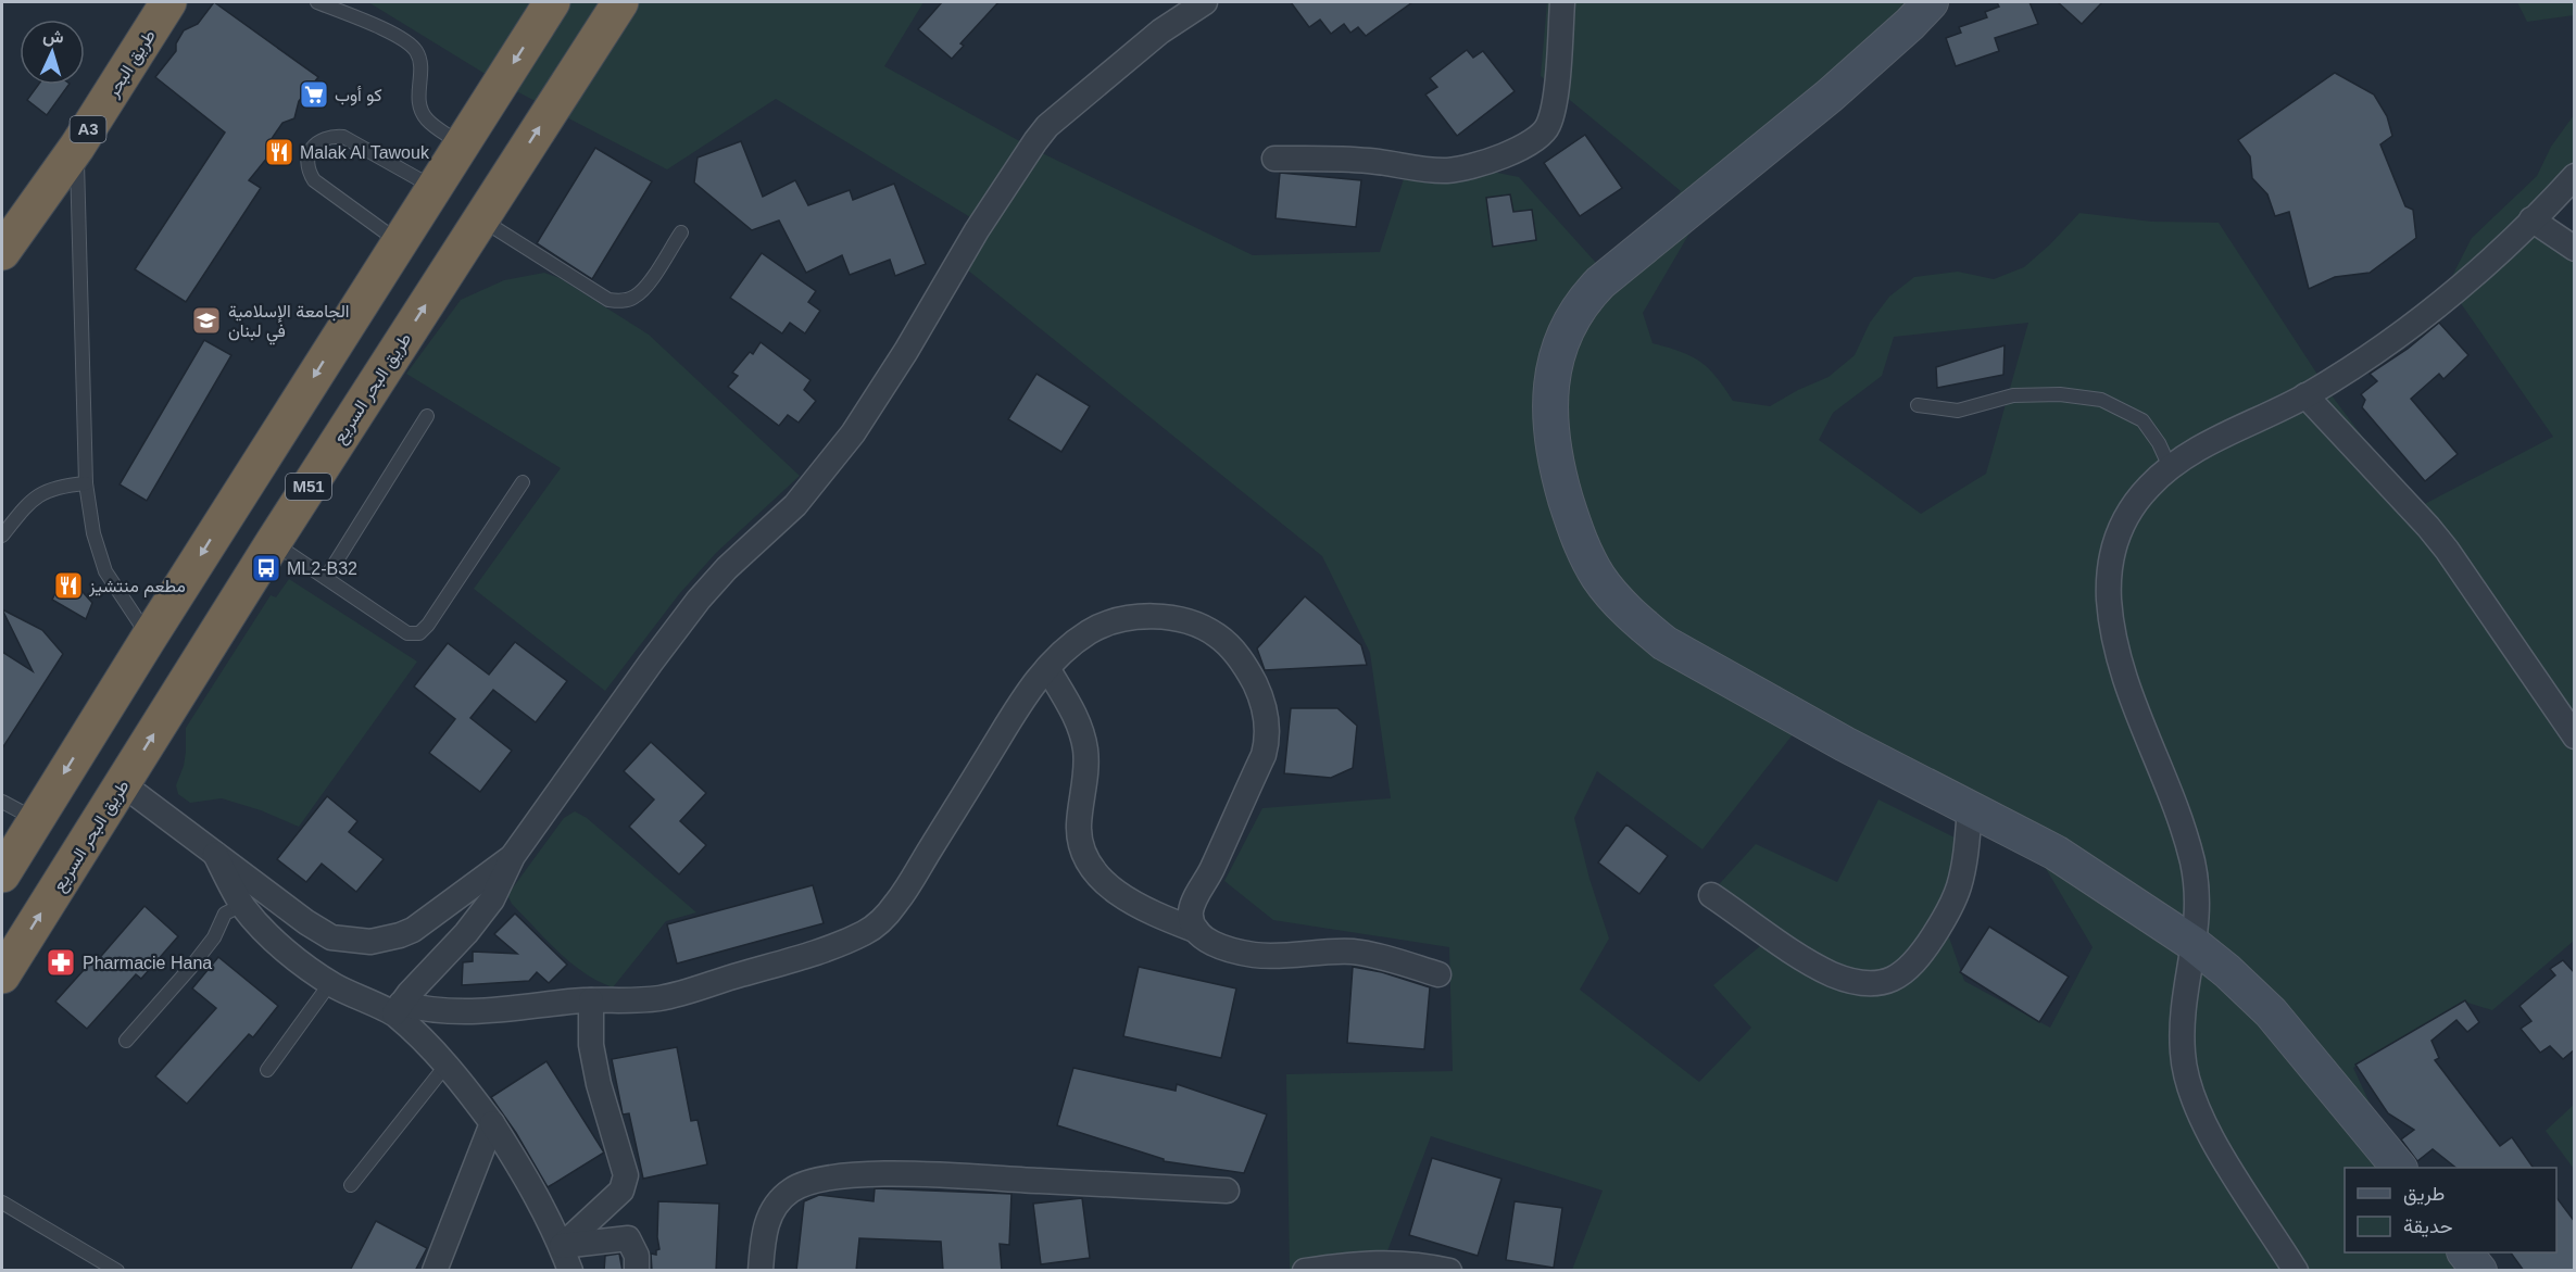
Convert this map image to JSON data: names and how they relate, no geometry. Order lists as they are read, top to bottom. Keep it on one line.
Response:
{"streets":{"highway":["طريق البحر","A3","طريق البحر السريع","M51"]},"places":{"supermarket":["كو أوب"],"restaurant":["Malak Al Tawouk","مطعم منتشيز"],"school or university":["الجامعة الإسلامية في لبنان"],"bus stop":["ML2-B32"],"pharmacy":["Pharmacie Hana"]},"legend":["طريق","حديقة"],"north":"top"}
